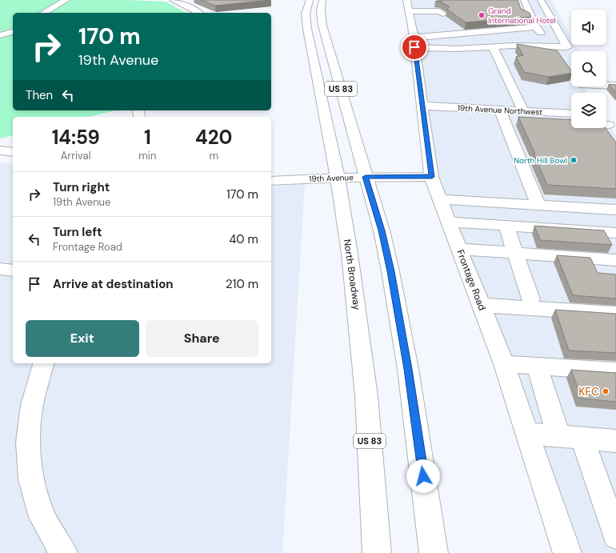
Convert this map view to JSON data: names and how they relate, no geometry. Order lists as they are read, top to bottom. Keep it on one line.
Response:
{"streets":{"main road":["US 83","19th Avenue Northwest","19th Avenue","North Broadway","Frontage Road"]},"crossings":[["US 83","19th Avenue"],["19th Avenue Northwest","Frontage Road"],["19th Avenue","North Broadway"],["19th Avenue","Frontage Road"]],"places":["Grand International Hotel","North Hill Bowl","KFC"],"page":{"turn":["170 m","19th Avenue"],"then":"Then","eta":["14:59","Arrival","1","min","420","m"],"list":[{"name":"Turn right","note":"19th Avenue","value":"170 m"},{"name":"Turn left","note":"Frontage Road","value":"40 m"},{"name":"Arrive at destination","value":"210 m"}],"buttons":["Exit","Share"]}}
